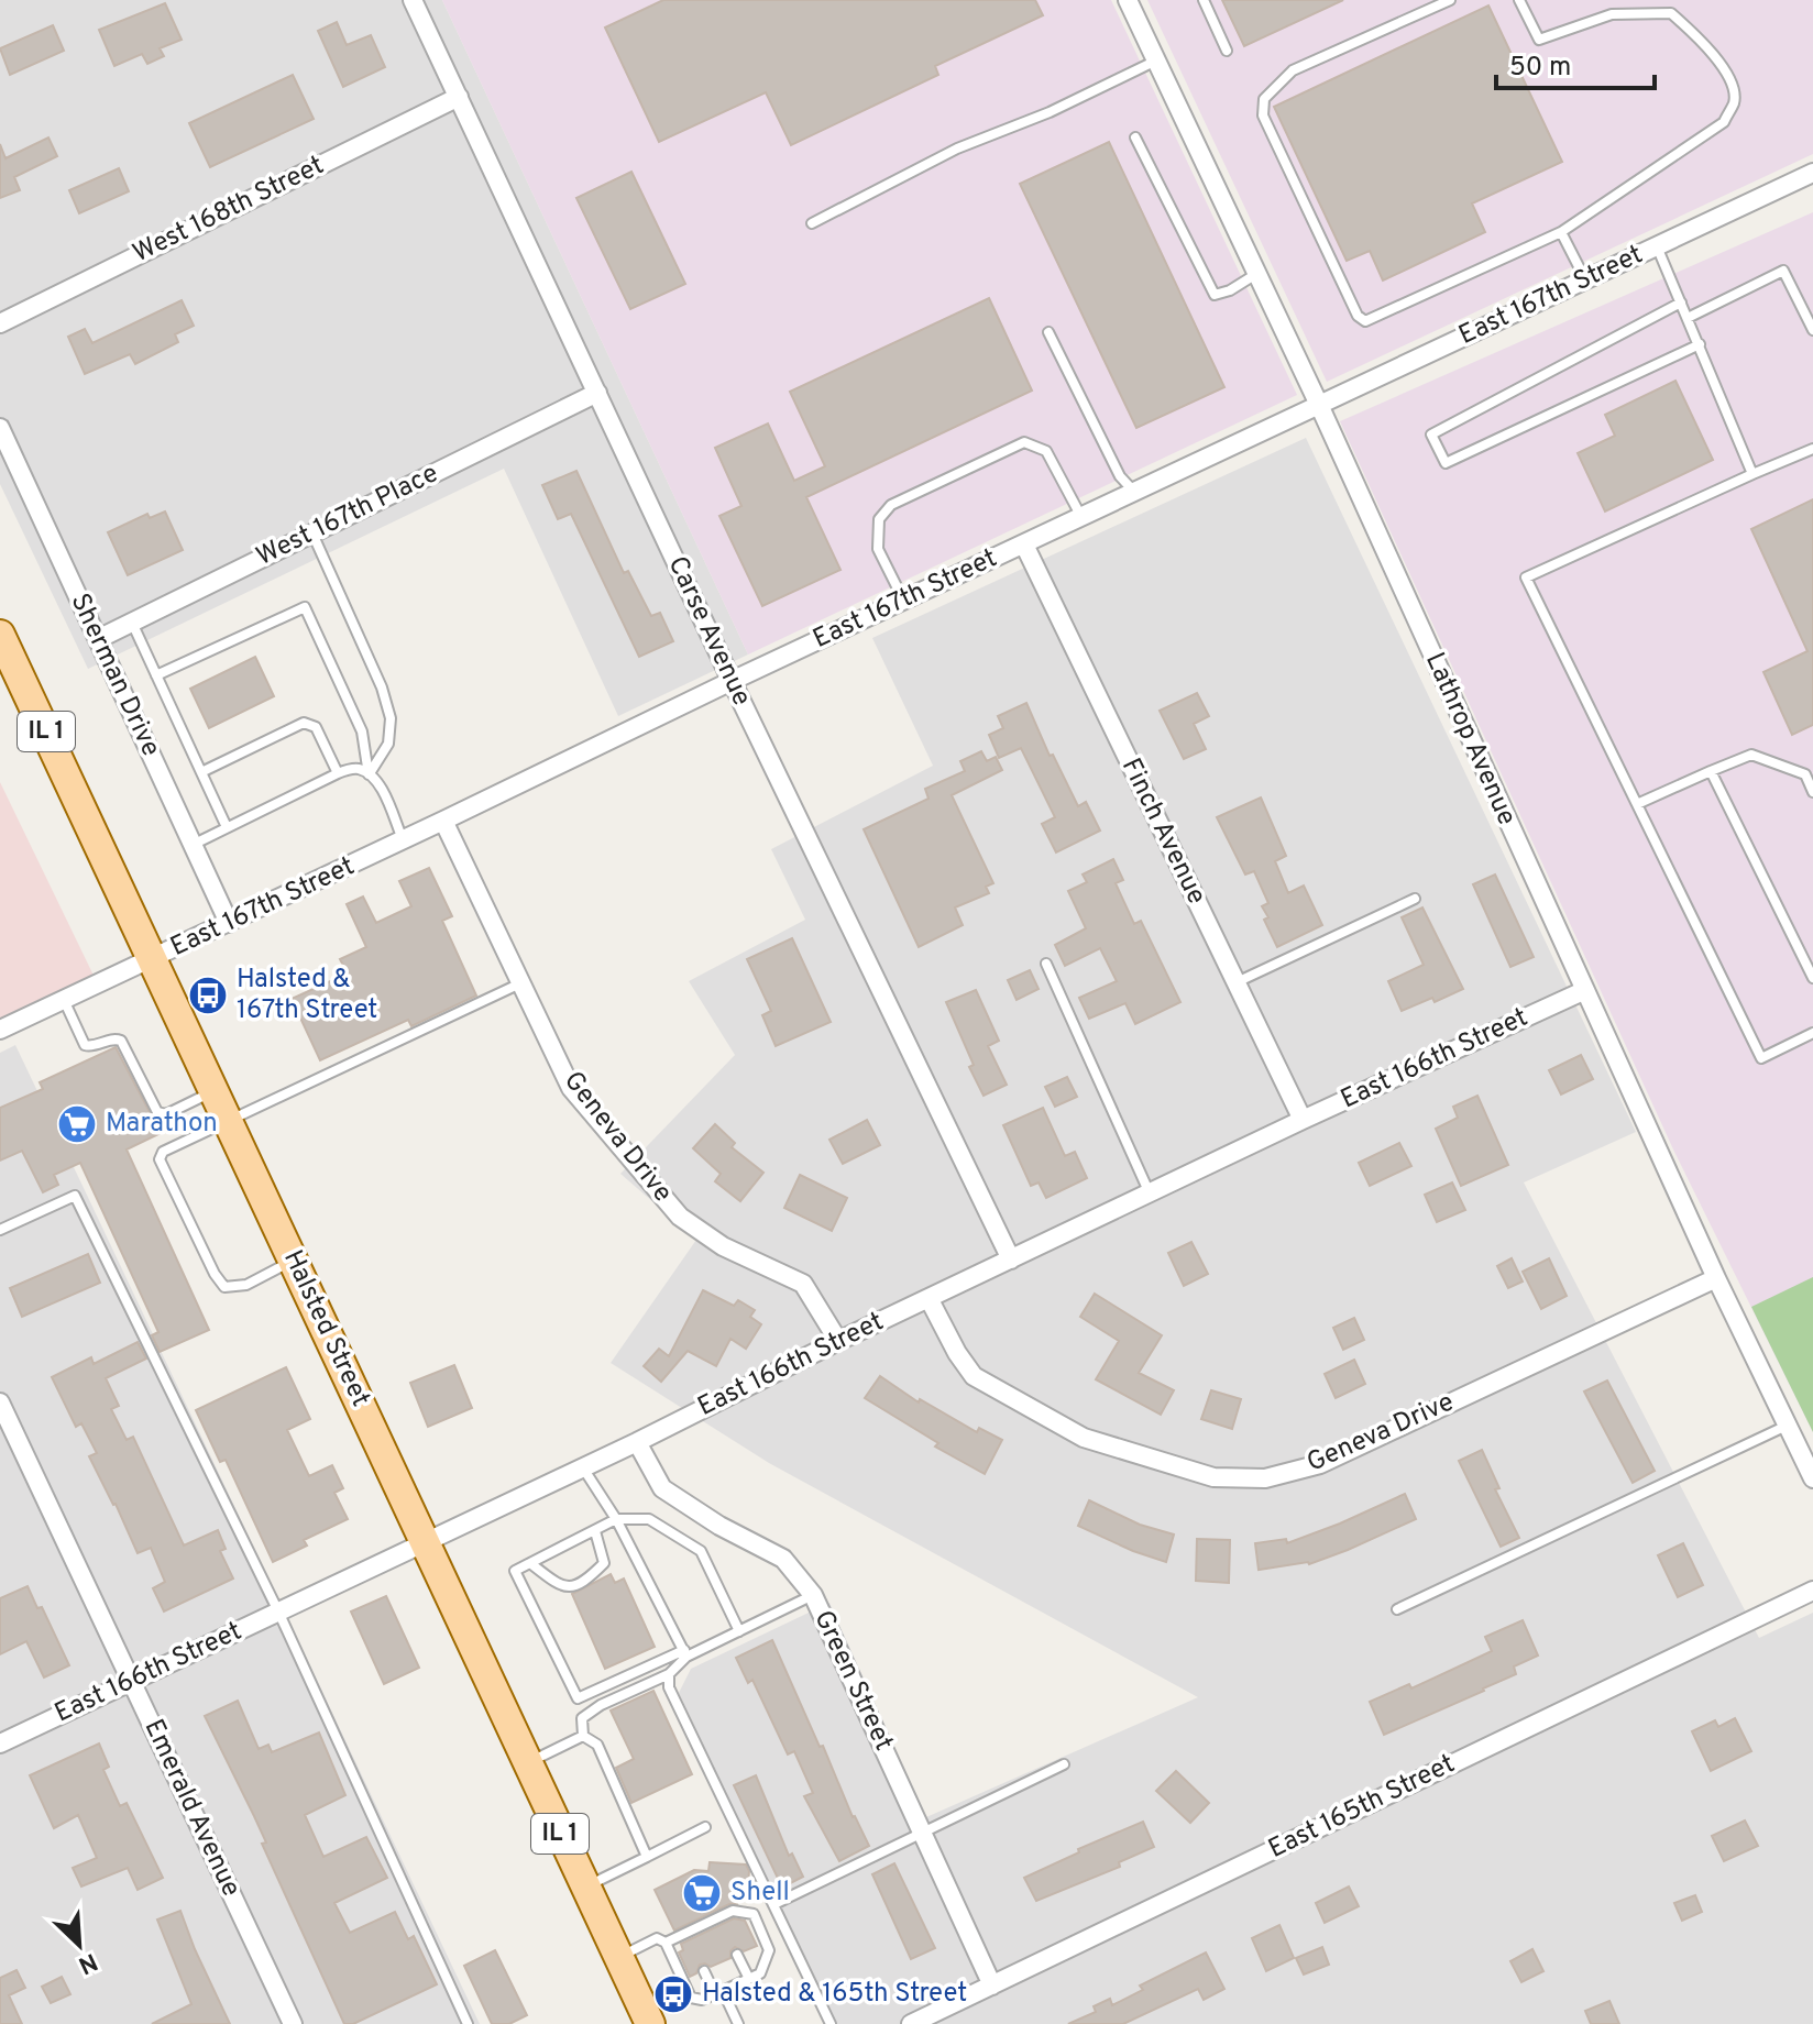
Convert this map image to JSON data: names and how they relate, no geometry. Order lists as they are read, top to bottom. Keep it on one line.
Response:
{"streets":{"main road":["IL 1","Halsted Street"],"street":["West 168th Street","East 167th Street","West 167th Place","Carse Avenue","Sherman Drive","Lathrop Avenue","Finch Avenue","East 166th Street","Geneva Drive","Green Street","East 165th Street","Emerald Avenue"]},"crossings":[["West 168th Street","Carse Avenue"],["East 167th Street","Carse Avenue"],["East 167th Street","Sherman Drive"],["East 167th Street","Lathrop Avenue"],["East 167th Street","Finch Avenue"],["East 167th Street","Geneva Drive"],["East 167th Street","Halsted Street"],["West 167th Place","Carse Avenue"],["West 167th Place","Sherman Drive"],["Carse Avenue","East 166th Street"],["Lathrop Avenue","East 166th Street"],["Lathrop Avenue","Geneva Drive"],["Finch Avenue","East 166th Street"],["East 166th Street","Geneva Drive"],["East 166th Street","Halsted Street"],["East 166th Street","Green Street"],["East 166th Street","Emerald Avenue"],["Green Street","East 165th Street"]],"places":{"bus stop":["Halsted & 167th Street","Halsted & 165th Street"],"supermarket":["Marathon","Shell"]},"scale_bar":"50 m","north":"bottom right"}
